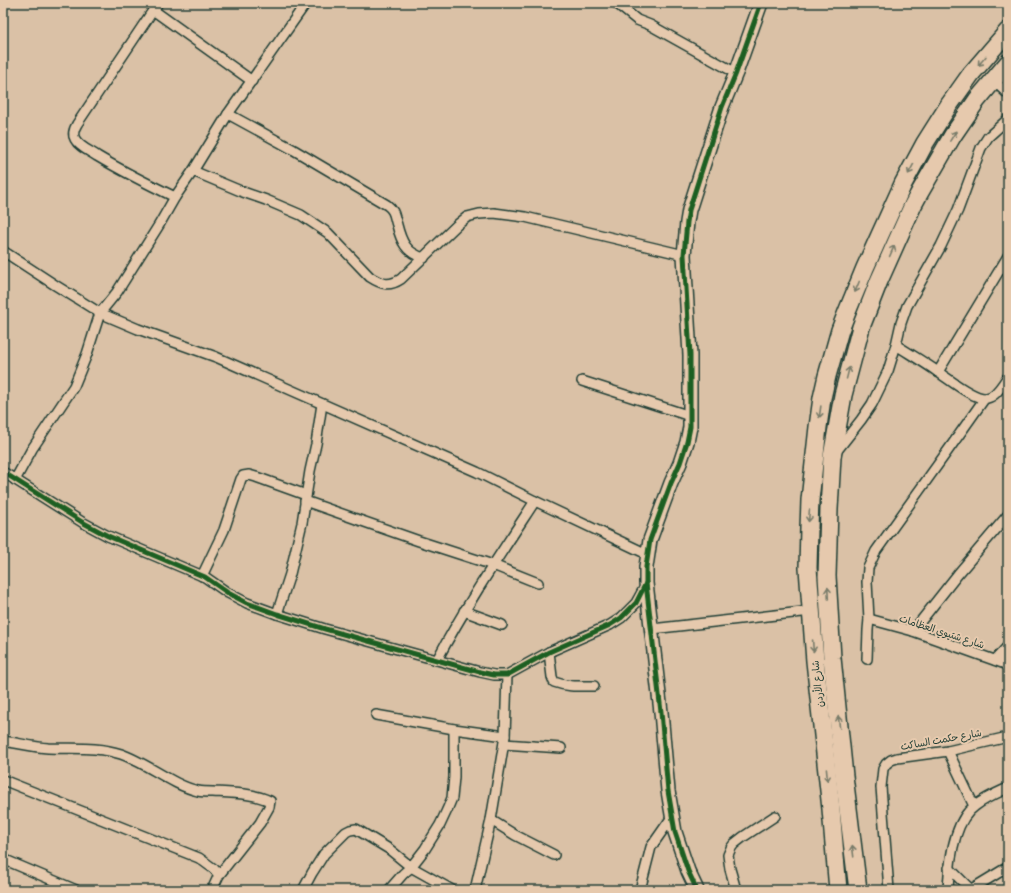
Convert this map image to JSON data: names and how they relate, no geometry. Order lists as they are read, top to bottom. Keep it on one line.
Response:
{"streets":{"highway":["شارع الأردن"],"street":["شارع شتيوي العظامات","شارع حكمت الساكت"]}}
